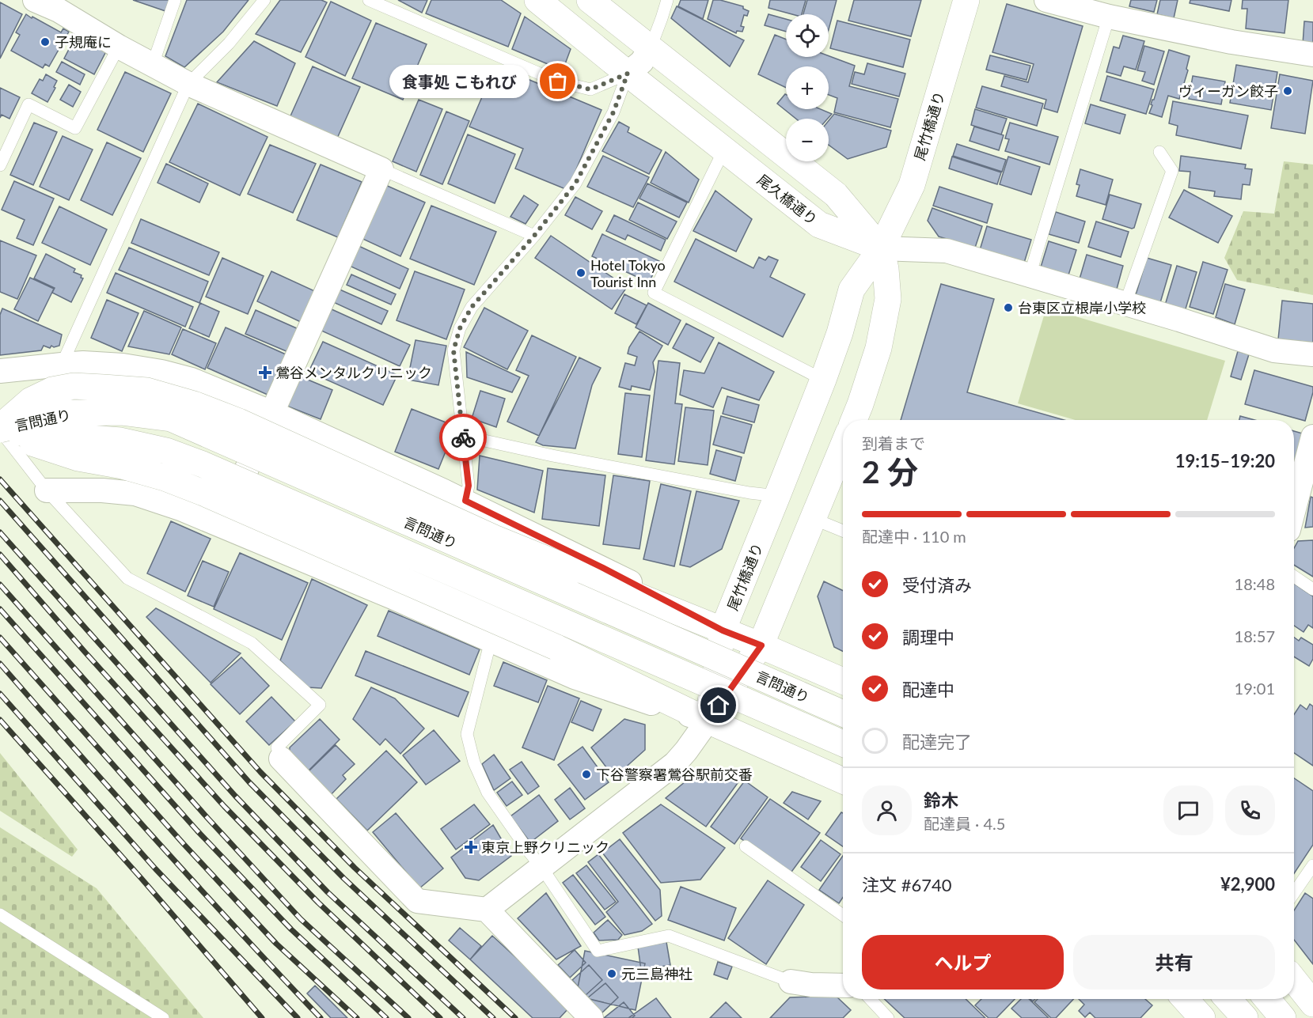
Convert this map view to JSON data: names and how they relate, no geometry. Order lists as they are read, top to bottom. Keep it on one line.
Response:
{"streets":{"main road":["尾竹橋通り","尾久橋通り","言問通り"]},"crossings":[["尾竹橋通り","尾久橋通り"]],"places":{"other":["子規庵に","食事処 こもれび","ヴィーガン餃子","Hotel Tokyo Tourist Inn","台東区立根岸小学校","下谷警察署鶯谷駅前交番","元三島神社"],"health":["鶯谷メンタルクリニック","東京上野クリニック"]},"page":{"map_buttons":["+","−"],"bubble":"食事処 こもれび","heading":["2 分","到着まで","19:15–19:20"],"panel":["鈴木","配達員 · 4.5","注文 #6740","¥2,900"],"bar":"配達中 · 110 m","list":[["受付済み","18:48"],["調理中","18:57"],["配達中","19:01"],"配達完了"],"buttons":["ヘルプ","共有"]}}
